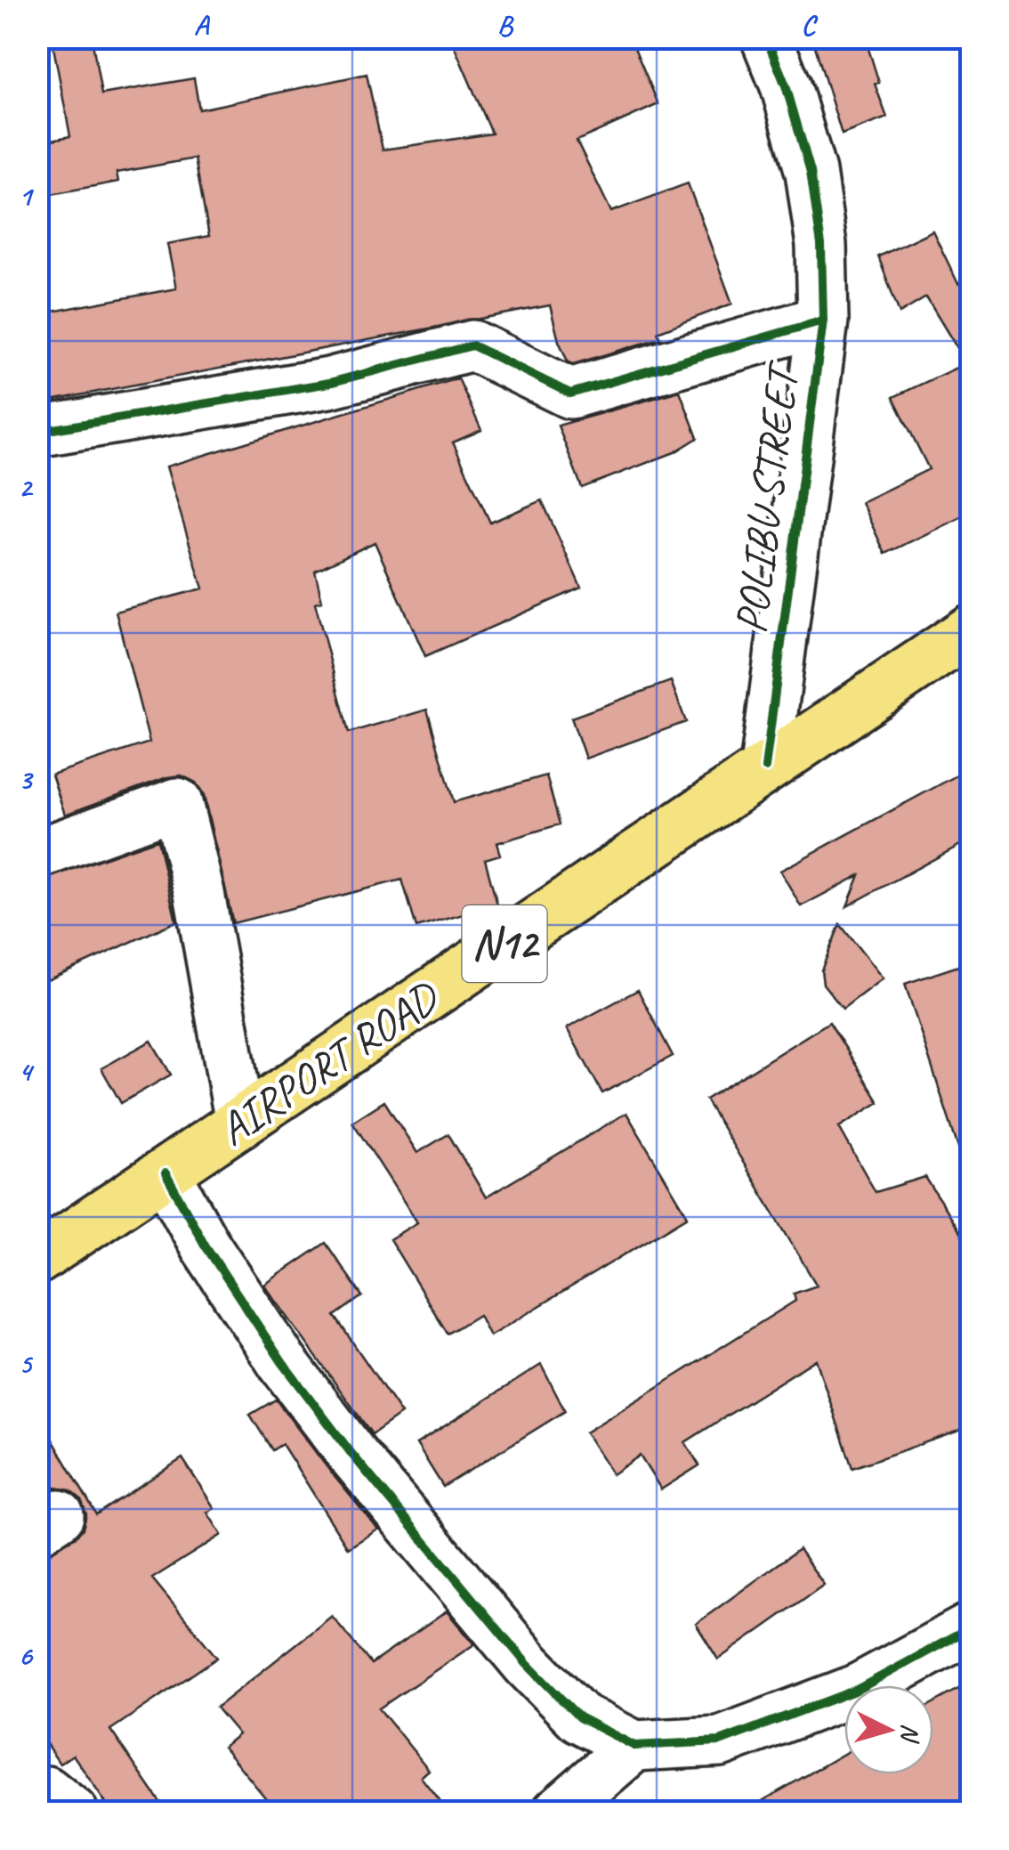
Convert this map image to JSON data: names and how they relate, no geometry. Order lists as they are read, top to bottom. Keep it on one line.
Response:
{"streets":{"highway":["N12","AIRPORT ROAD"],"street":["POLIBU STREET"]},"crossings":[["POLIBU STREET","AIRPORT ROAD"]],"north":"right","grid":{"columns":["A","B","C"],"rows":["1","2","3","4","5","6"]}}
